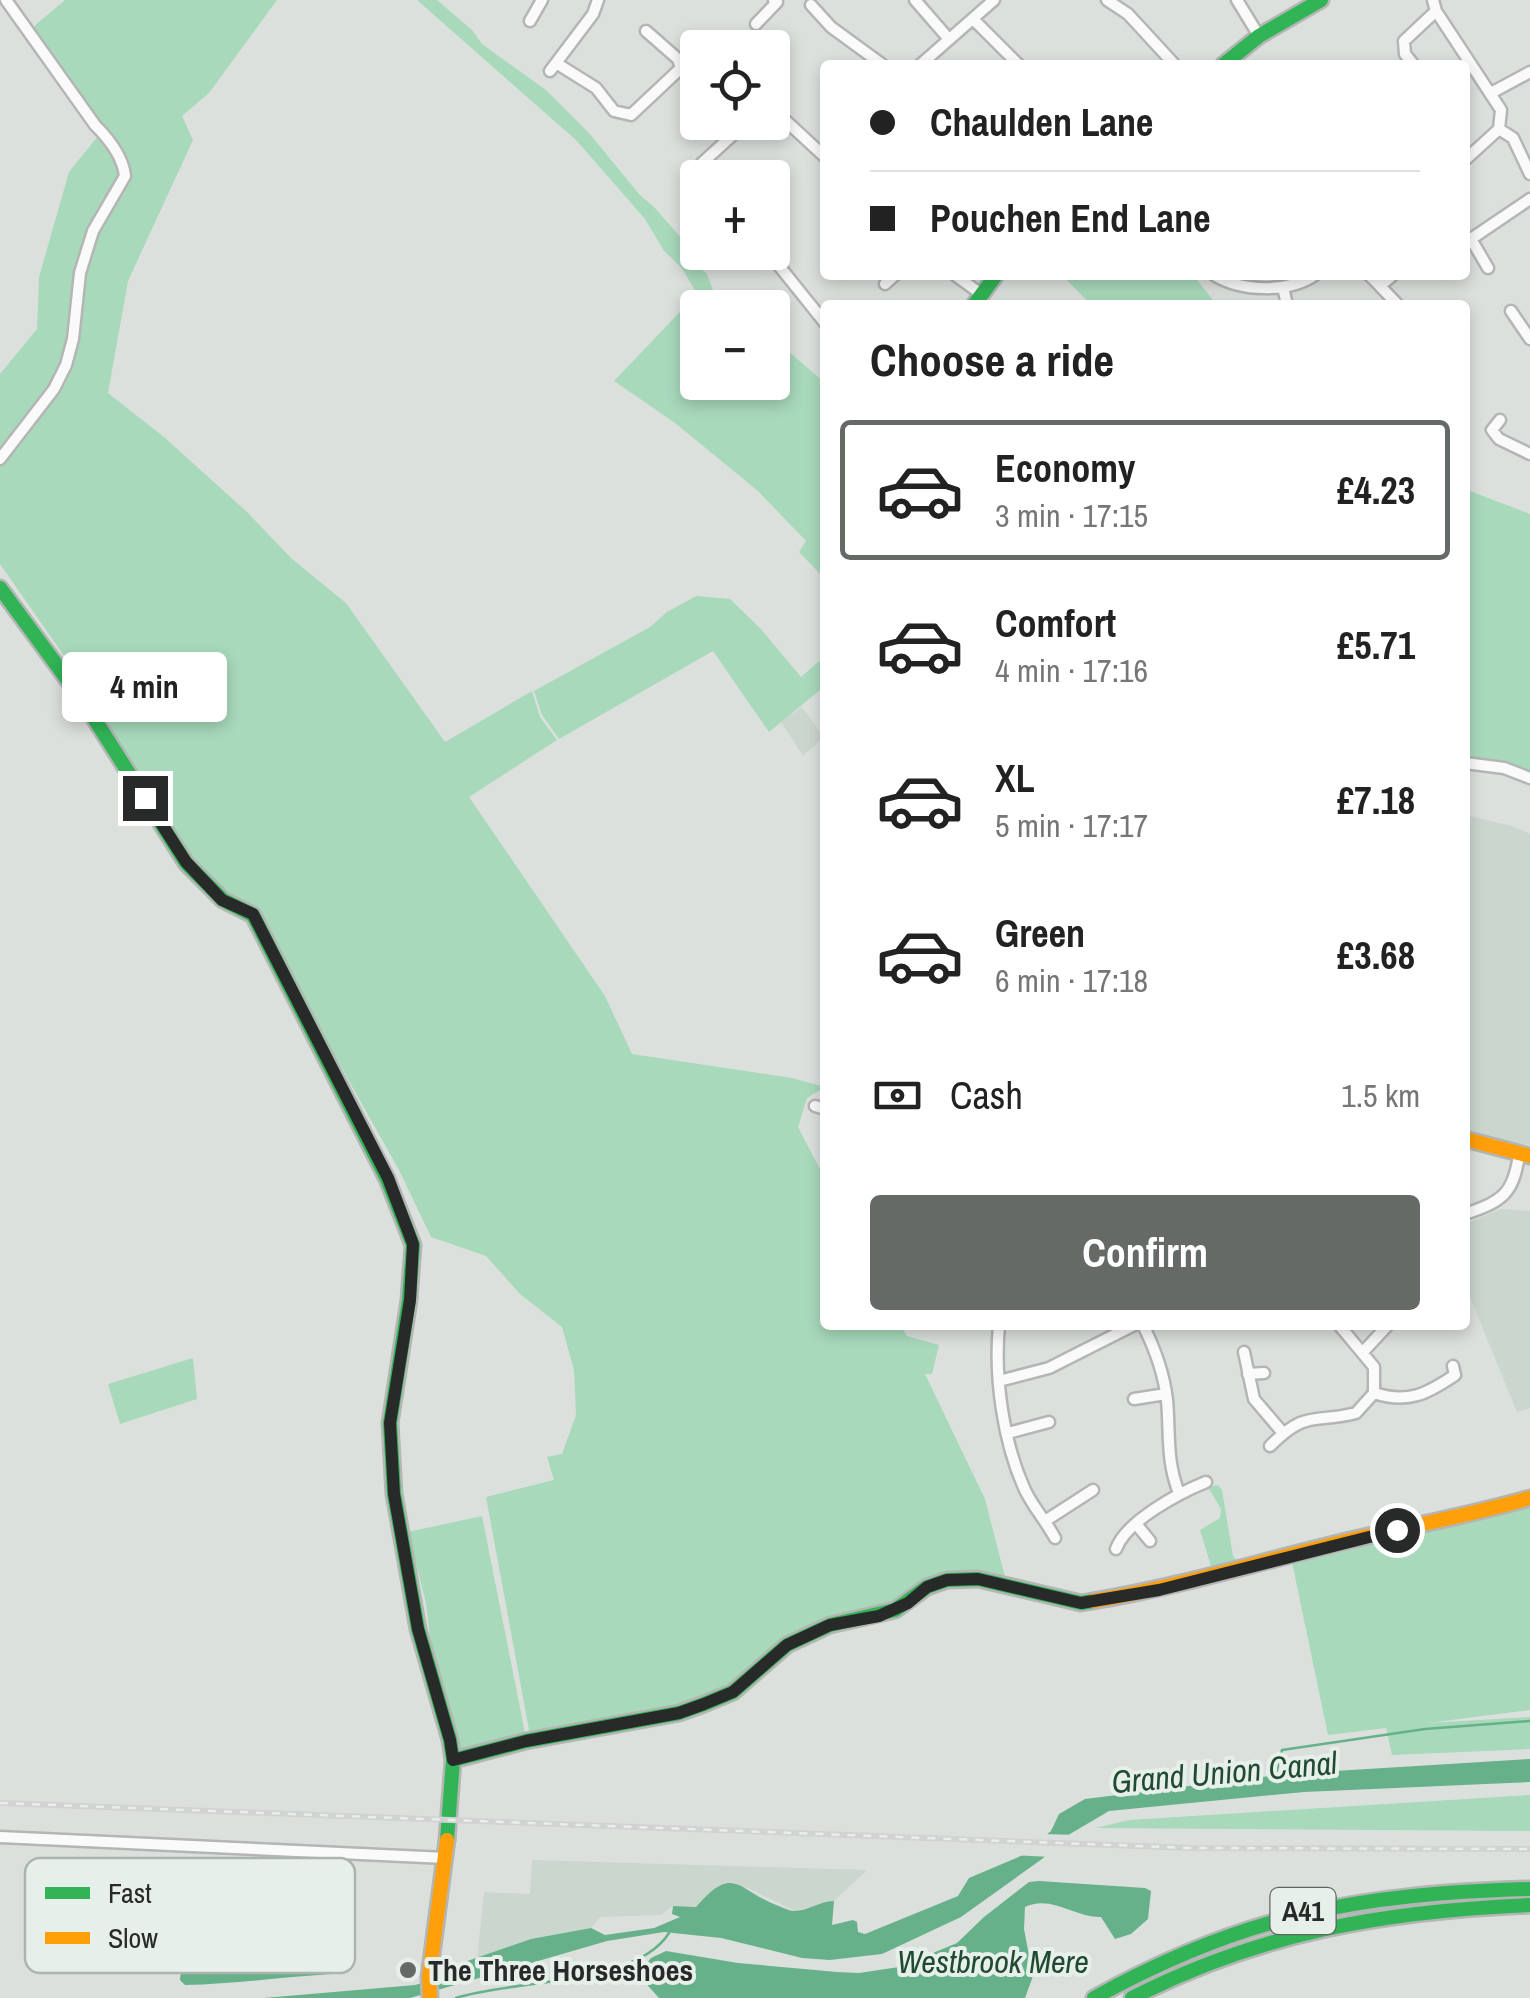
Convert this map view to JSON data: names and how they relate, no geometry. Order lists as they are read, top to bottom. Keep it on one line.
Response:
{"streets":{"main road":["A41"]},"water":["Grand Union Canal","Westbrook Mere"],"places":["The Three Horseshoes"],"legend":["Fast","Slow"],"page":{"map_buttons":["+","−"],"banner":["Chaulden Lane","Pouchen End Lane"],"heading":"Choose a ride","list":[{"name":"Economy","note":"3 min · 17:15","value":"£4.23"},{"name":"Comfort","note":"4 min · 17:16","value":"£5.71"},{"name":"XL","note":"5 min · 17:17","value":"£7.18"},{"name":"Green","note":"6 min · 17:18","value":"£3.68"}],"bubble":"4 min","pay":["Cash","1.5 km"],"buttons":"Confirm"}}
